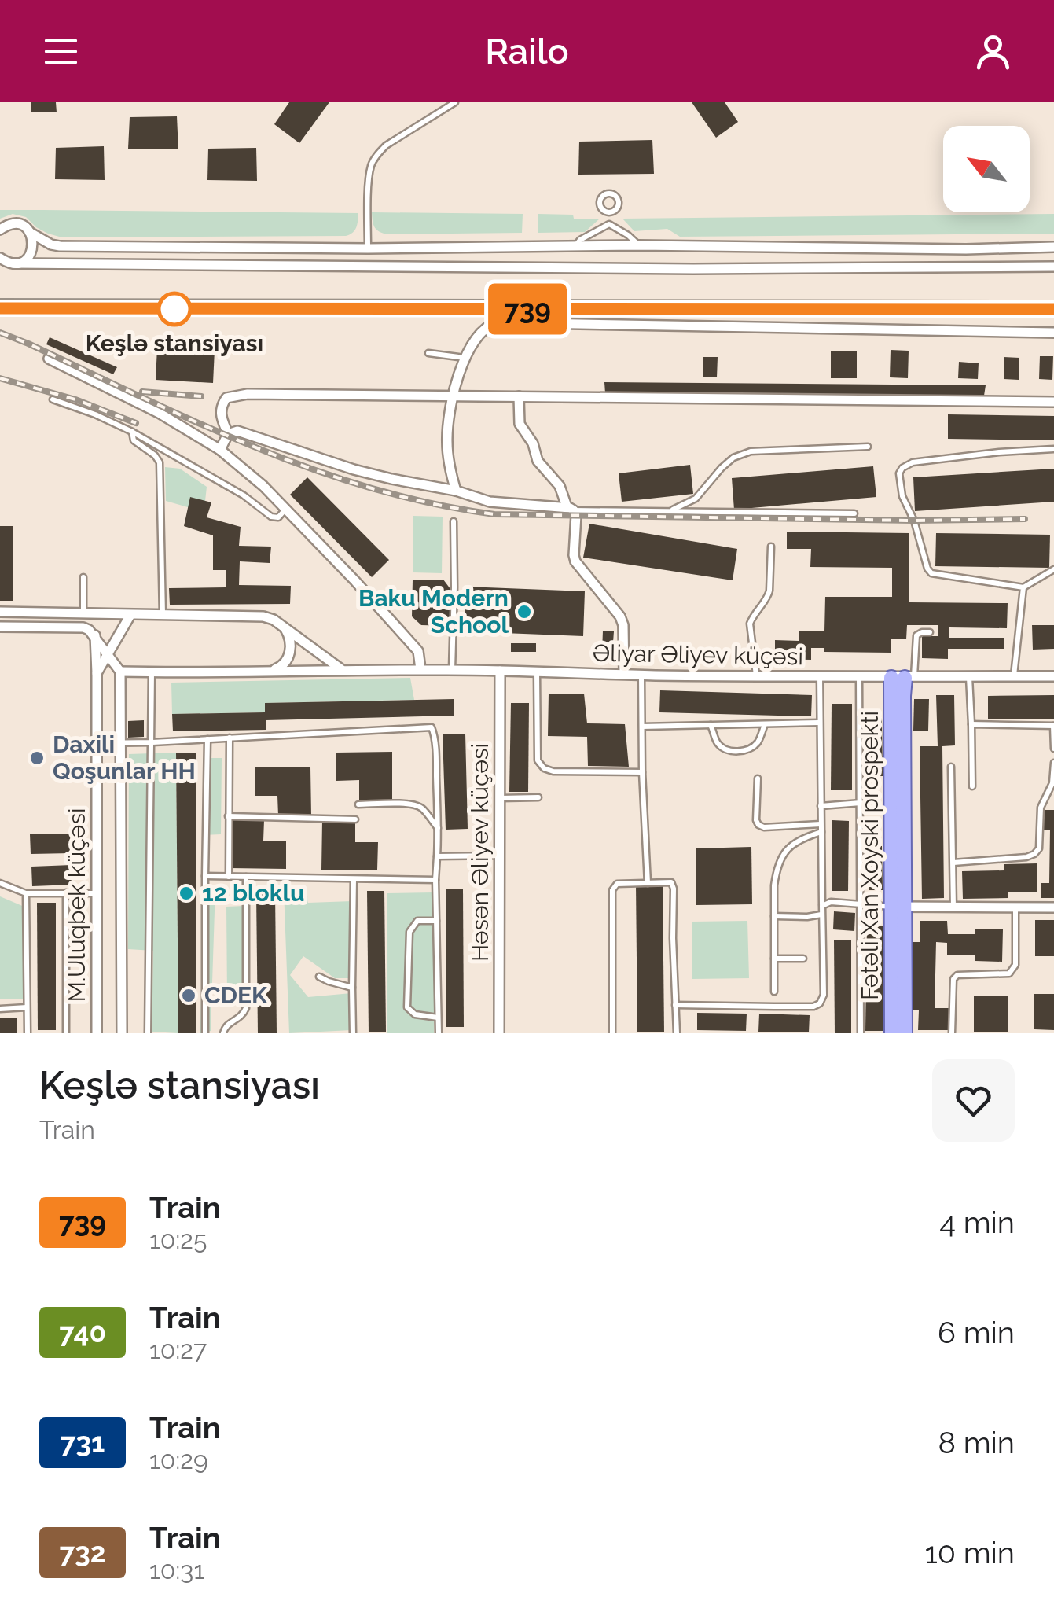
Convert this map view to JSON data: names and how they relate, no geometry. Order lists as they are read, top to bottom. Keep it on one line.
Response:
{"streets":{"main road":["Fətəli Xan Xoyski prospekti"],"street":["Əliyar Əliyev küçəsi","Həsən Əliyev küçəsi","M.Uluqbek küçəsi"]},"crossings":[["Əliyar Əliyev küçəsi","Həsən Əliyev küçəsi"],["Əliyar Əliyev küçəsi","Fətəli Xan Xoyski prospekti"],["Əliyar Əliyev küçəsi","M.Uluqbek küçəsi"]],"places":["Keşlə stansiyası","Baku Modern School","Daxili Qoşunlar HH","12 bloklu","CDEK"],"north":"top left","page":{"header":"Railo","on_map":"739","heading":["Keşlə stansiyası","Train"],"list":[{"mark":"739","name":"Train","note":"10:25","value":"4 min"},{"mark":"740","name":"Train","note":"10:27","value":"6 min"},{"mark":"731","name":"Train","note":"10:29","value":"8 min"},{"mark":"732","name":"Train","note":"10:31","value":"10 min"}]}}
